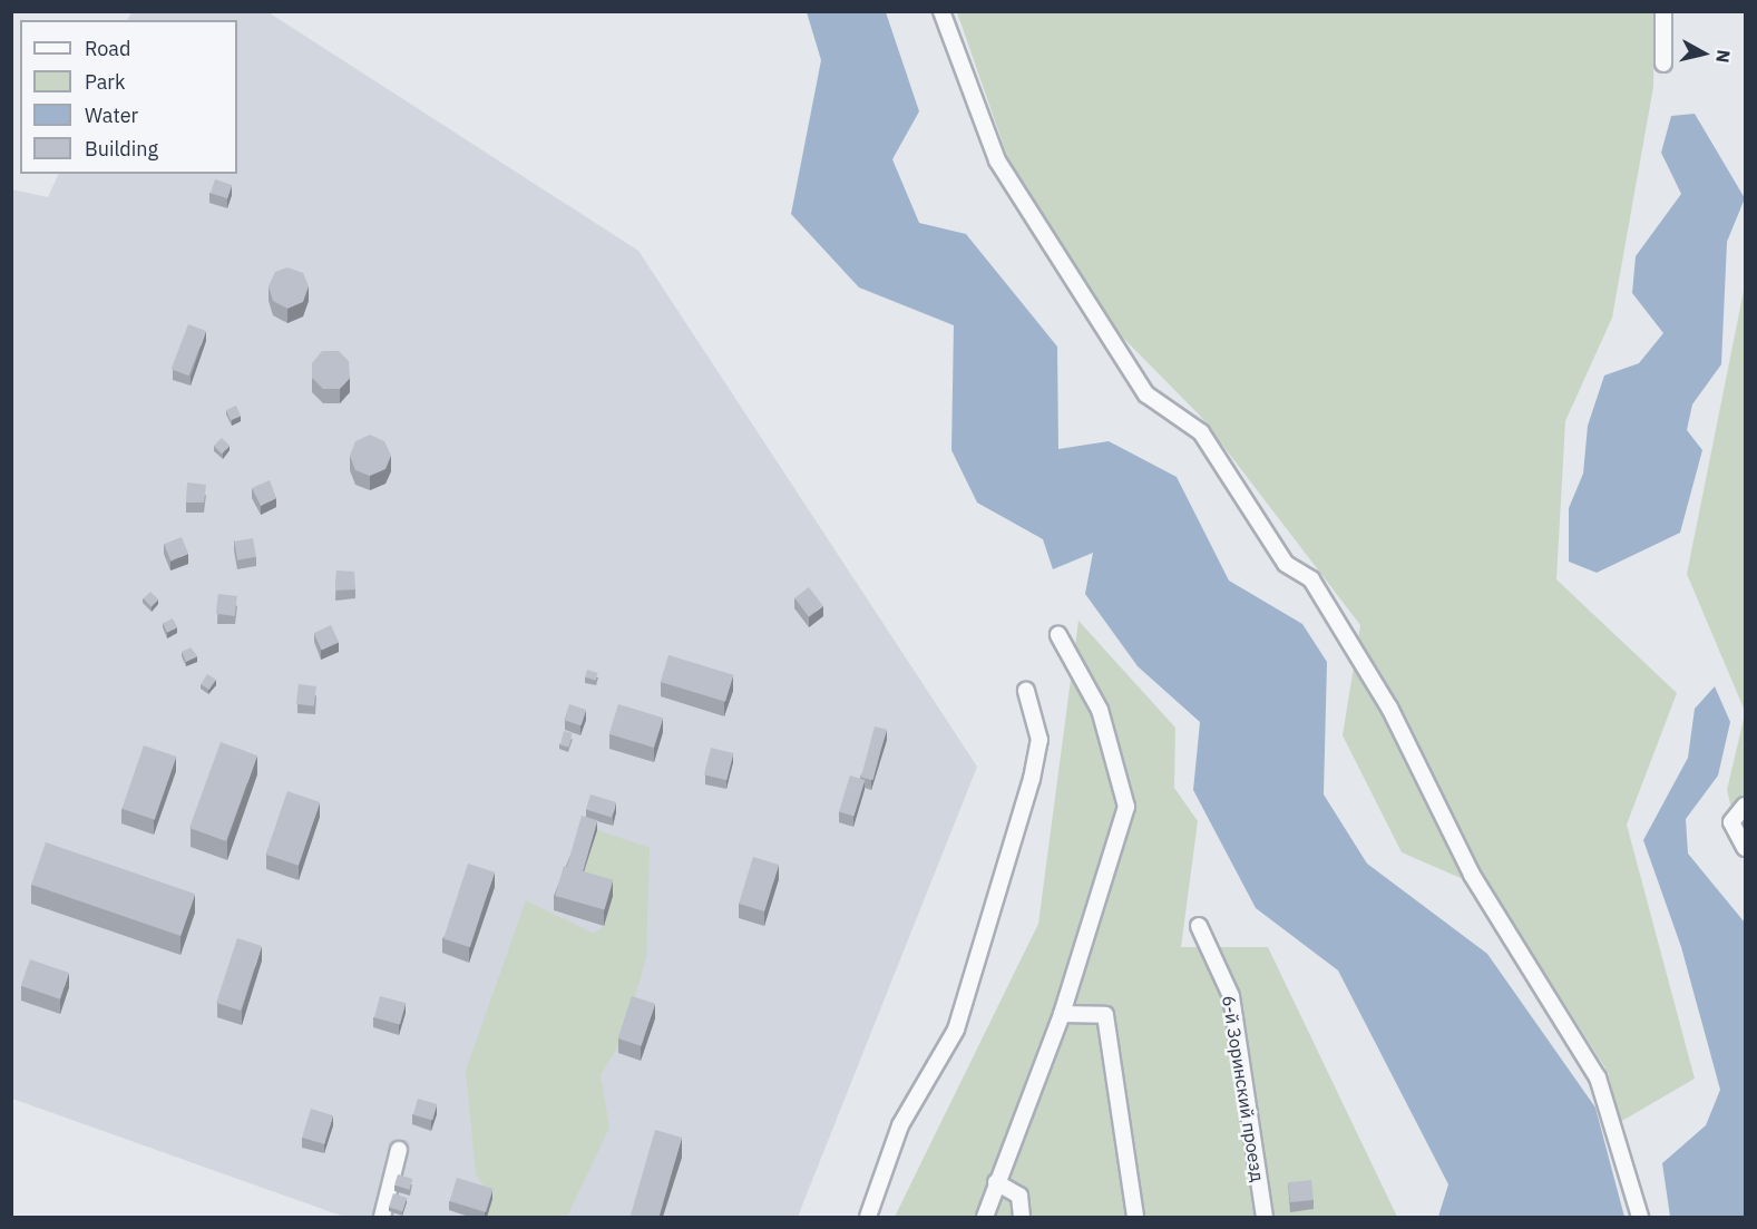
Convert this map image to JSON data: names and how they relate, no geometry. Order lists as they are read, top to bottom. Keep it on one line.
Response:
{"streets":{"street":["6-й Зоринский проезд"]},"legend":["Road","Park","Water","Building"],"north":"right"}
